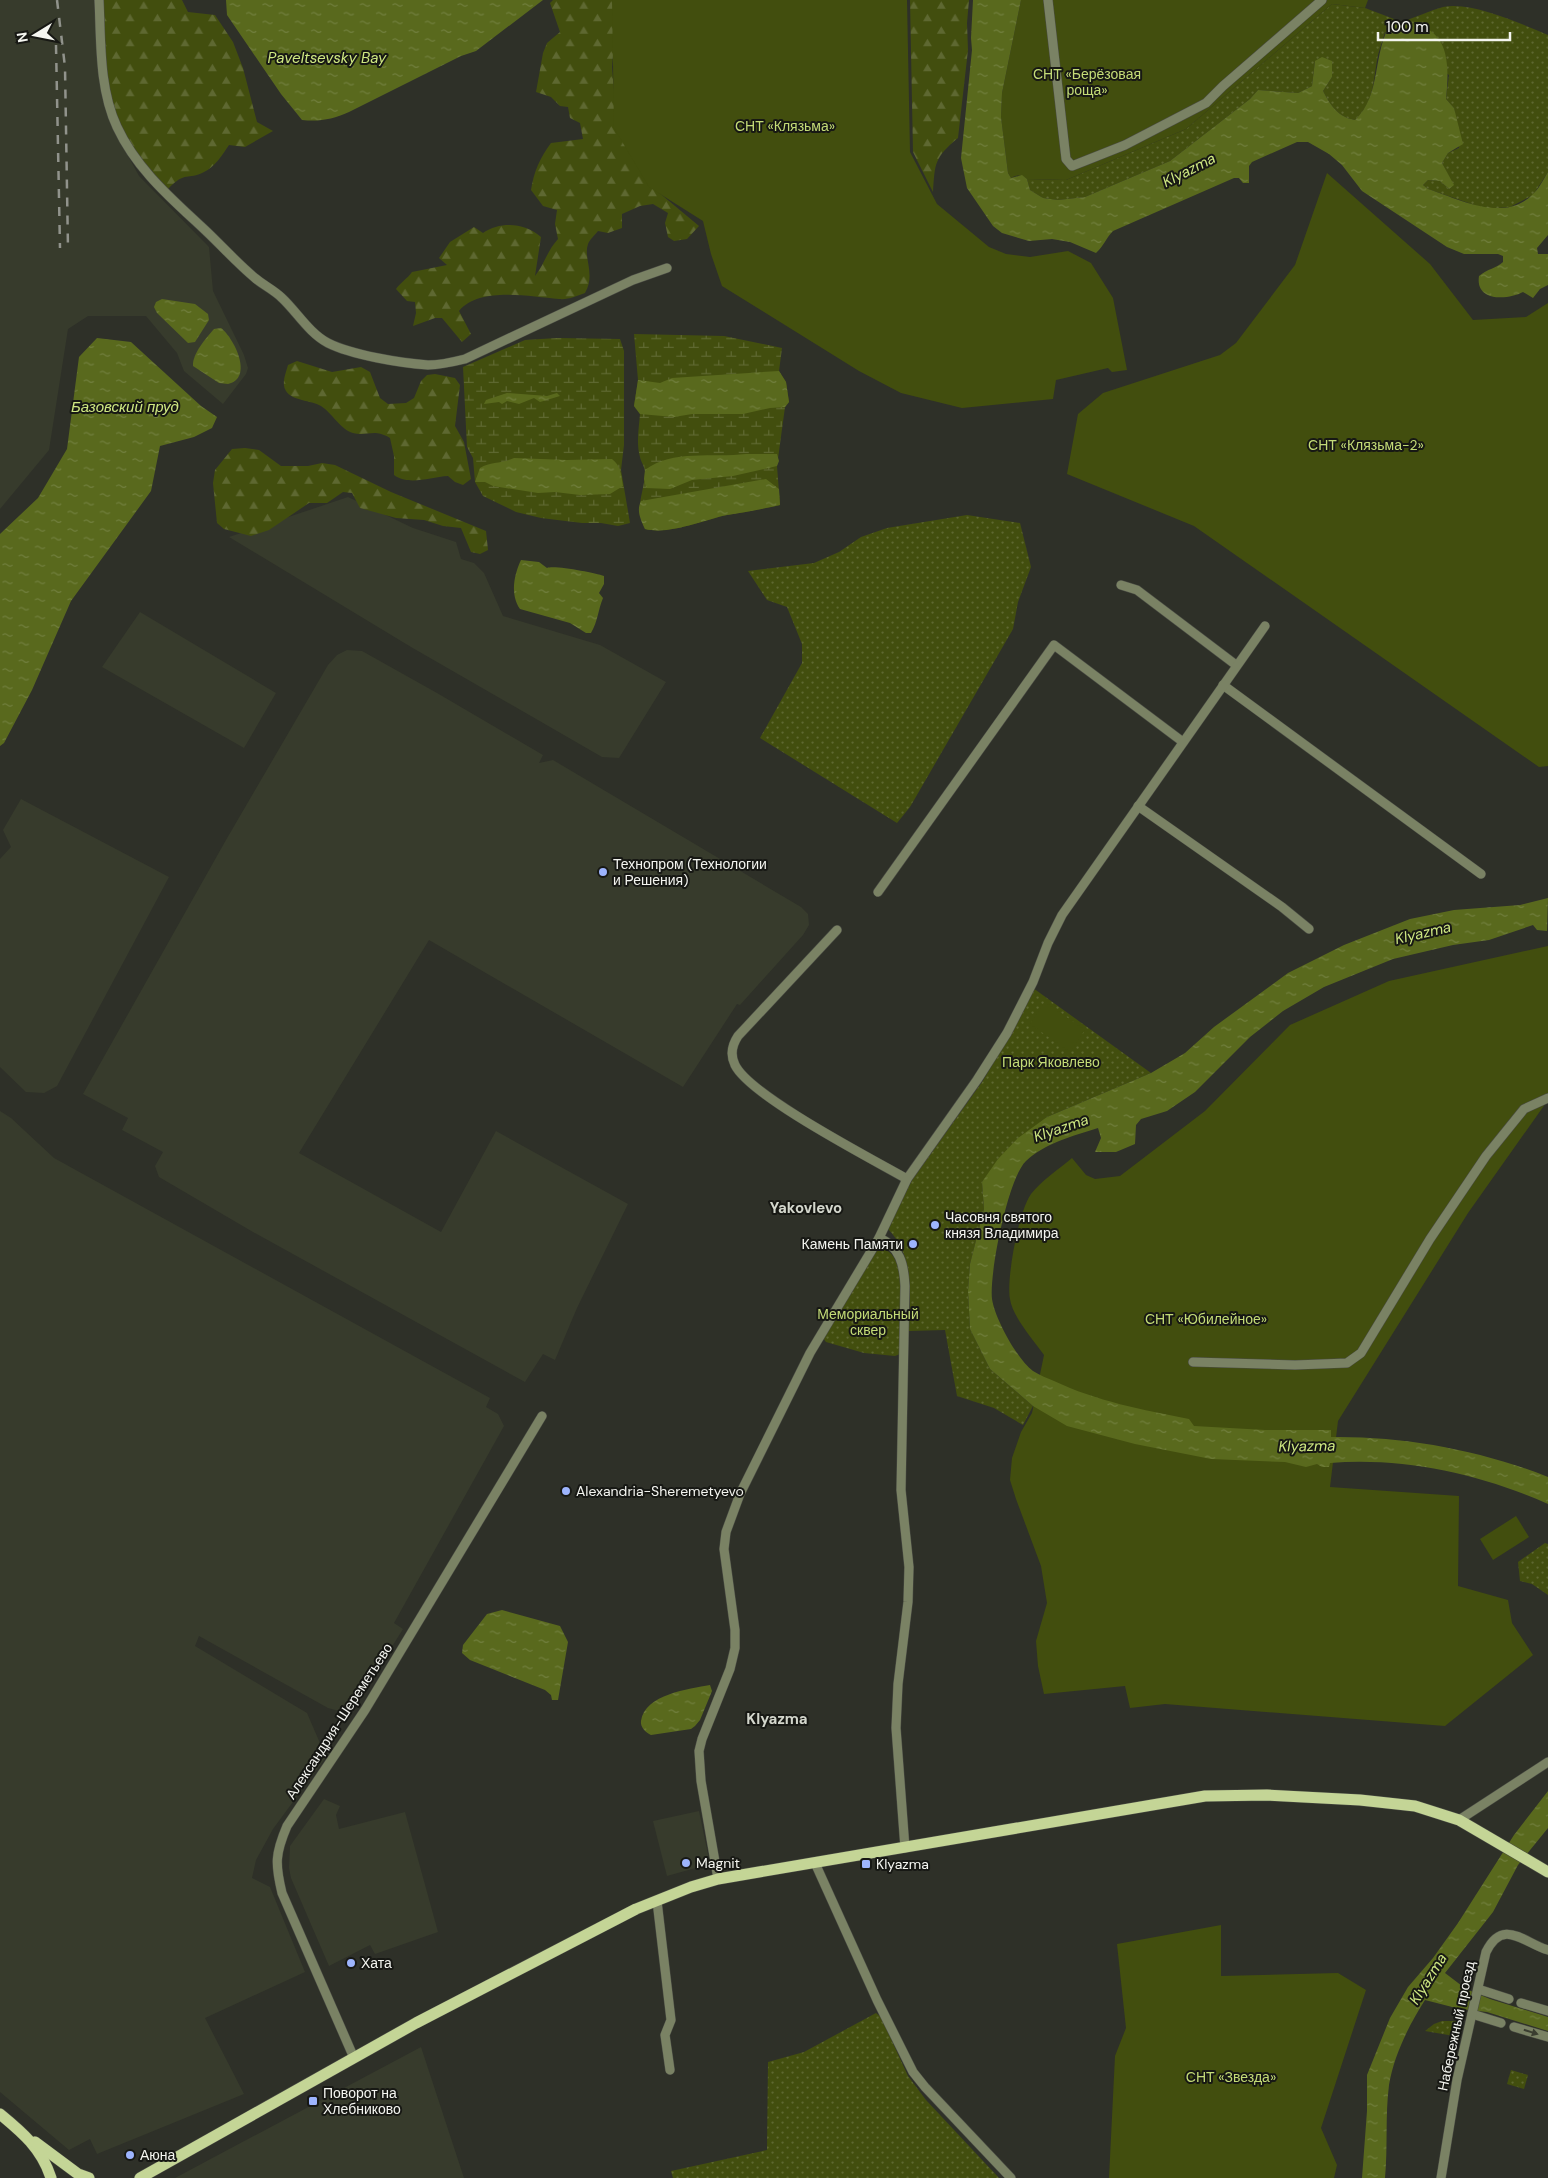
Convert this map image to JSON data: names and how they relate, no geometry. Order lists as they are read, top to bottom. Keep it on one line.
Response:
{"streets":{"street":["Александрия-Шереметьево","Набережный проезд"]},"districts":["Yakovlevo","Klyazma"],"water":["Paveltsevsky Bay","Klyazma","Базовский пруд"],"parks":["СНТ «Берёзовая роща»","СНТ «Клязьма»","СНТ «Клязьма-2»","Парк Яковлево","Мемориальный сквер","СНТ «Юбилейное»","СНТ «Звезда»"],"places":{"other":["Технопром (Технологии и Решения)","Часовня святого князя Владимира","Камень Памяти","Alexandria-Sheremetyevo","Magnit","Хата","Аюна"],"transit":["Klyazma","Поворот на Хлебниково"]},"scale_bar":"100 m","north":"left"}
